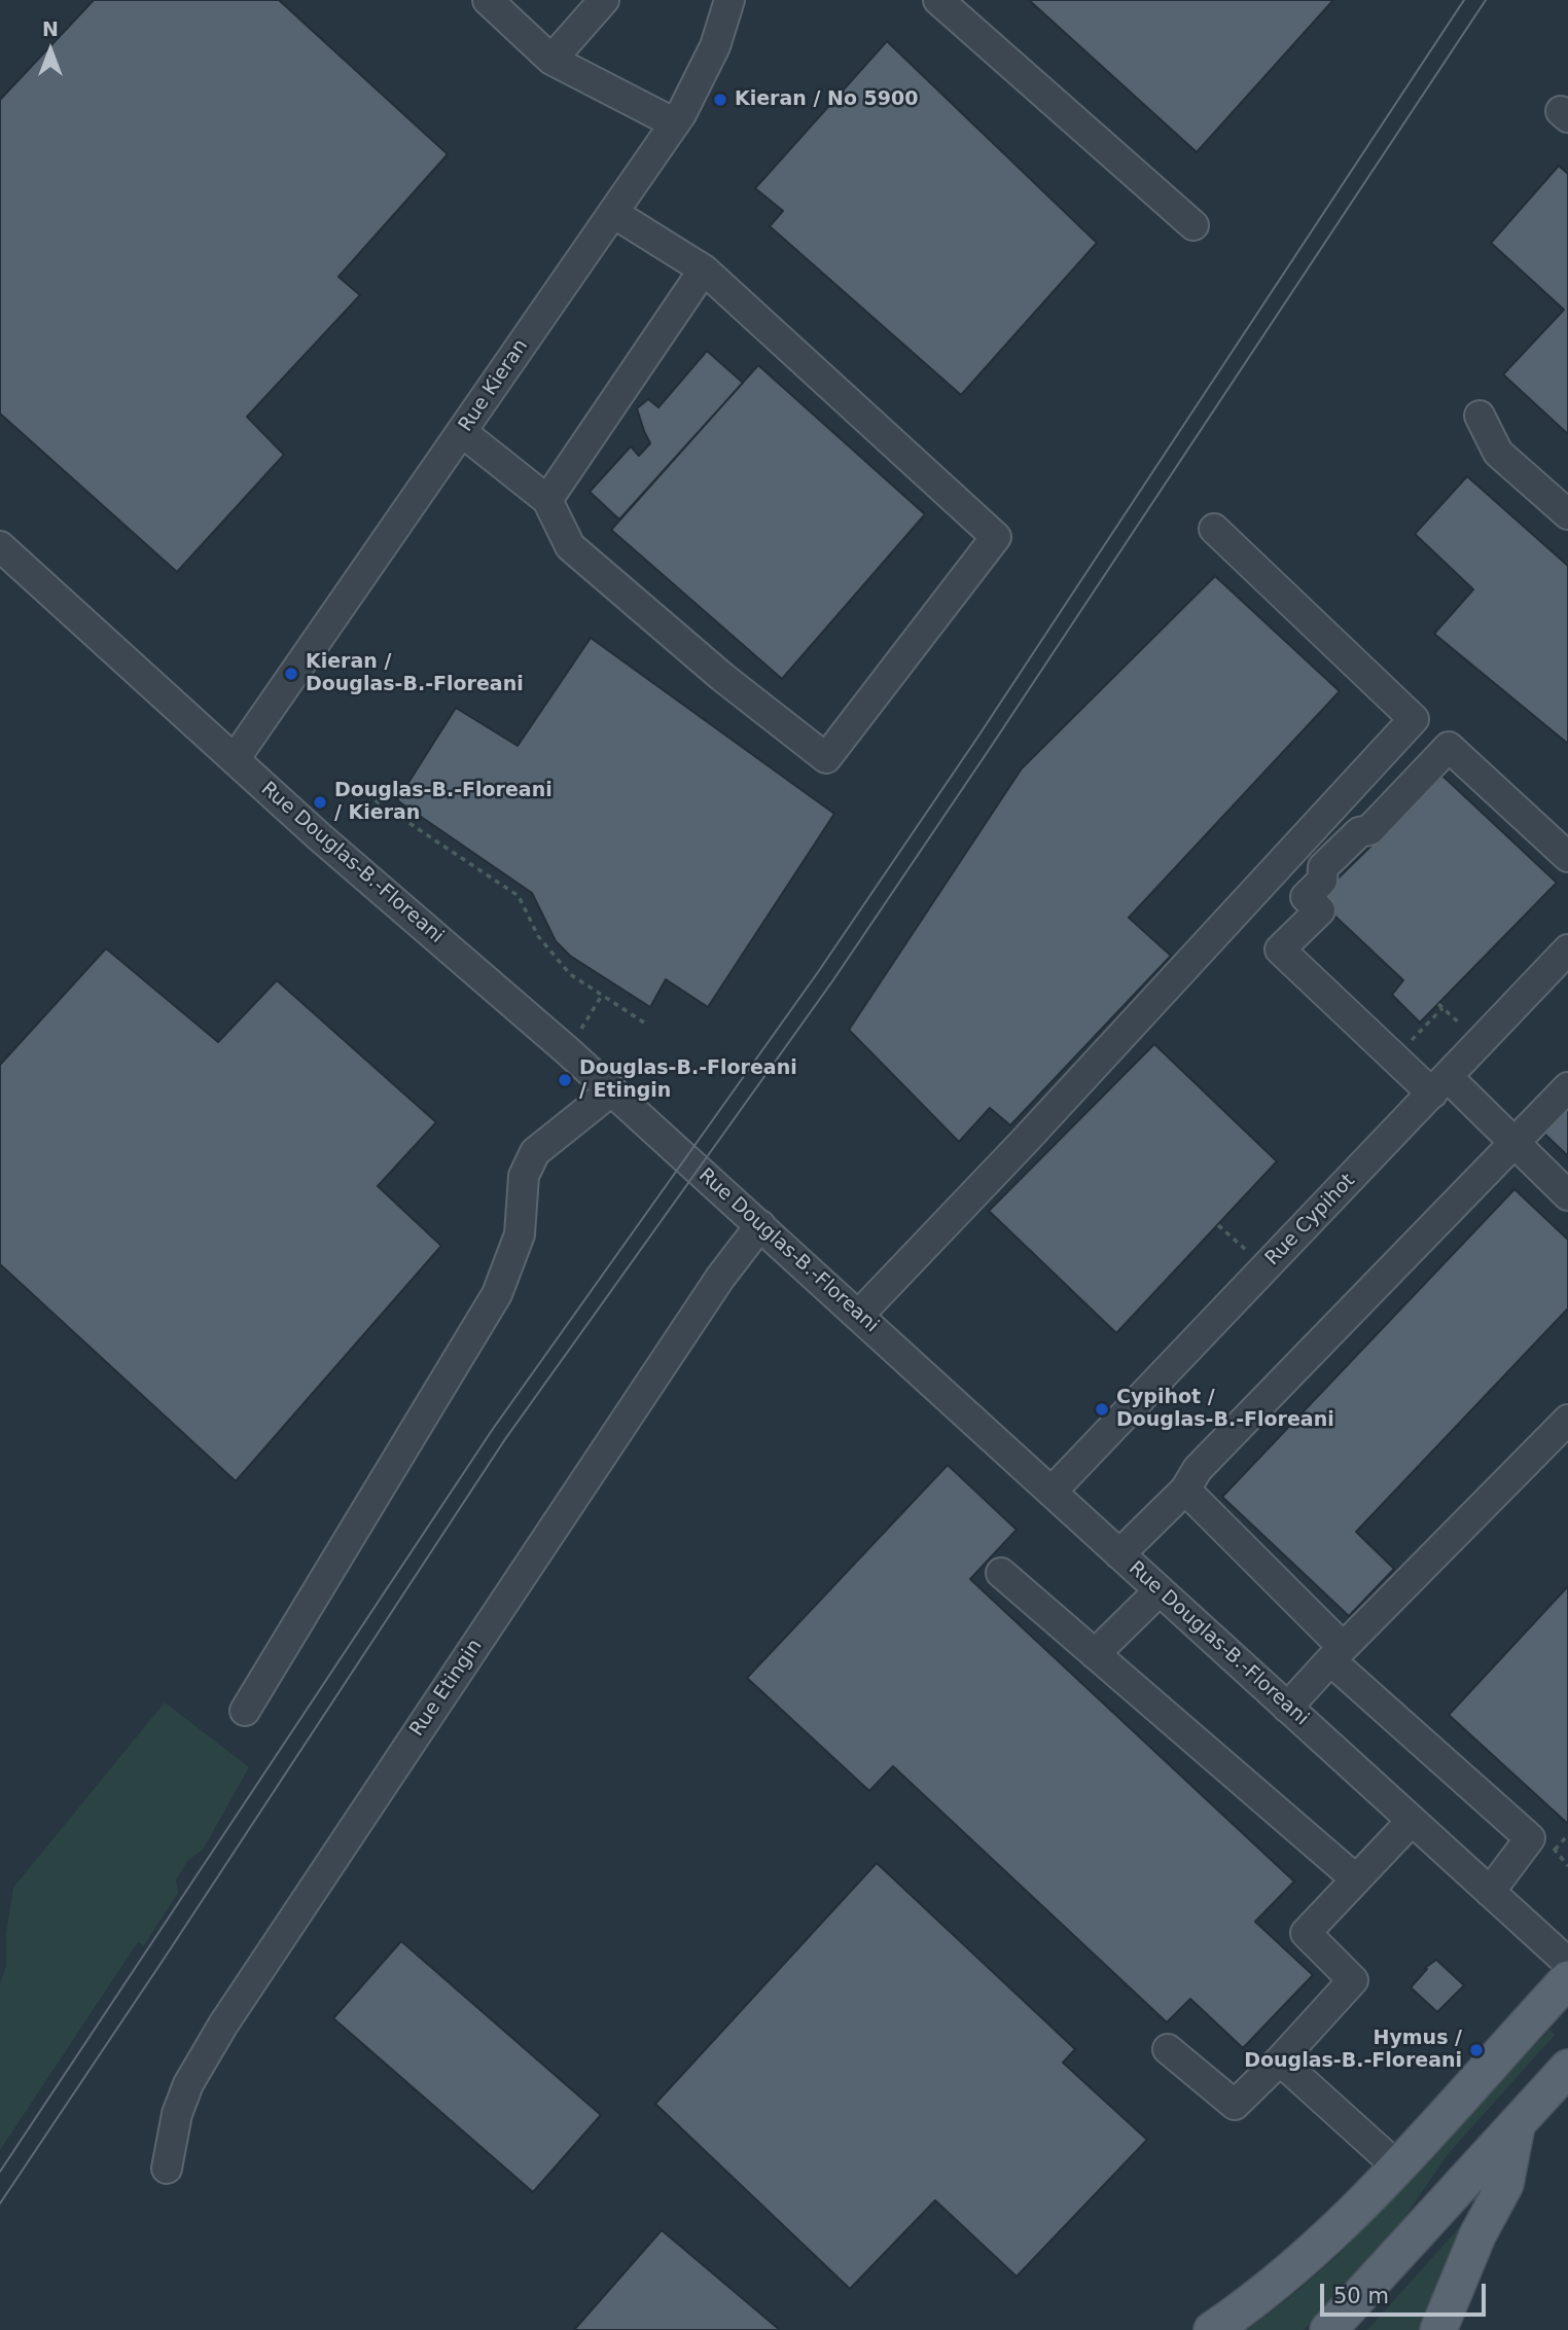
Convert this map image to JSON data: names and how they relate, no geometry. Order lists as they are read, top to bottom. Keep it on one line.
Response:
{"streets":{"street":["Rue Kieran","Rue Douglas-B.-Floreani","Rue Cypihot","Rue Etingin"]},"crossings":[["Rue Kieran","Rue Douglas-B.-Floreani"],["Rue Douglas-B.-Floreani","Rue Cypihot"],["Rue Douglas-B.-Floreani","Rue Etingin"]],"places":["Kieran / No 5900","Kieran / Douglas-B.-Floreani","Douglas-B.-Floreani / Kieran","Douglas-B.-Floreani / Etingin","Cypihot / Douglas-B.-Floreani","Hymus / Douglas-B.-Floreani"],"scale_bar":"50 m","north":"top"}
